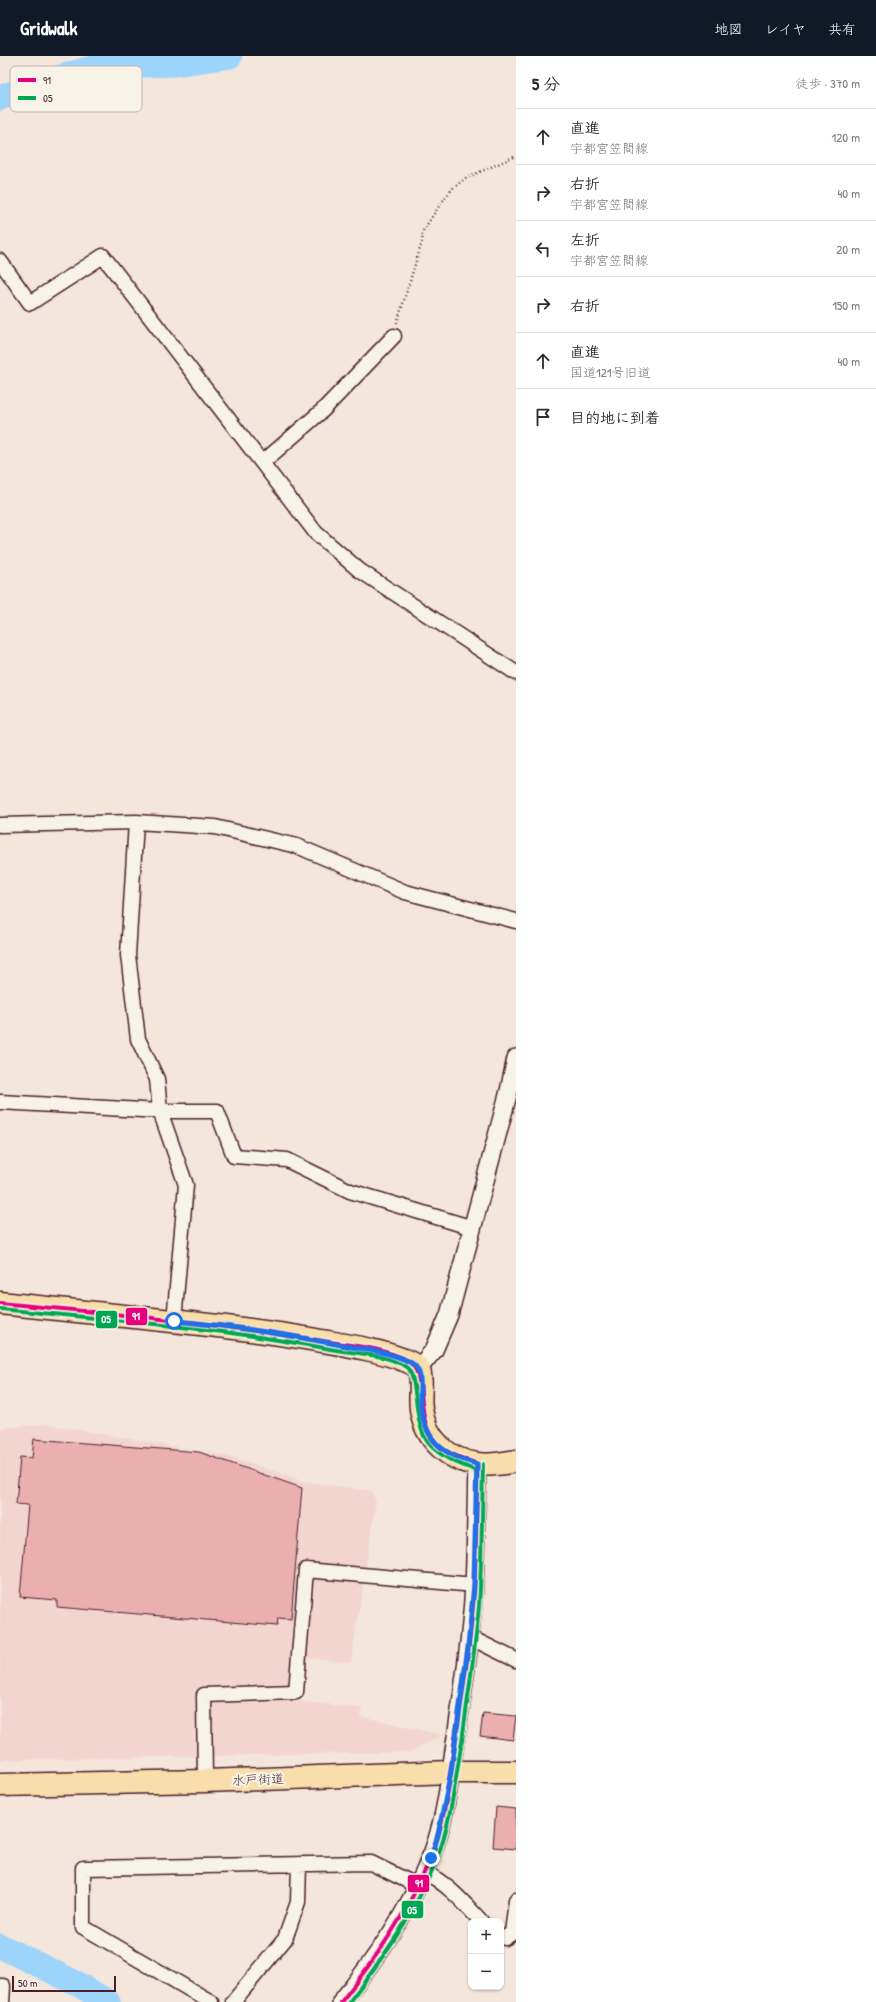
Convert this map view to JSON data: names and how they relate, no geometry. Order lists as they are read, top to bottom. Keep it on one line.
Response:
{"streets":{"main road":["水戸街道"]},"lines":["transit line 91","transit line 05"],"legend":["91","05"],"scale_bar":"50 m","page":{"header":"Gridwalk","nav":["地図","レイヤ","共有"],"heading":["5 分","徒歩 · 370 m"],"list":[["直進","宇都宮笠間線","120 m"],["右折","宇都宮笠間線","40 m"],["左折","宇都宮笠間線","20 m"],["右折","150 m"],["直進","国道121号旧道","40 m"],"目的地に到着"],"map_buttons":["+","−"],"scale":"50 m"}}
